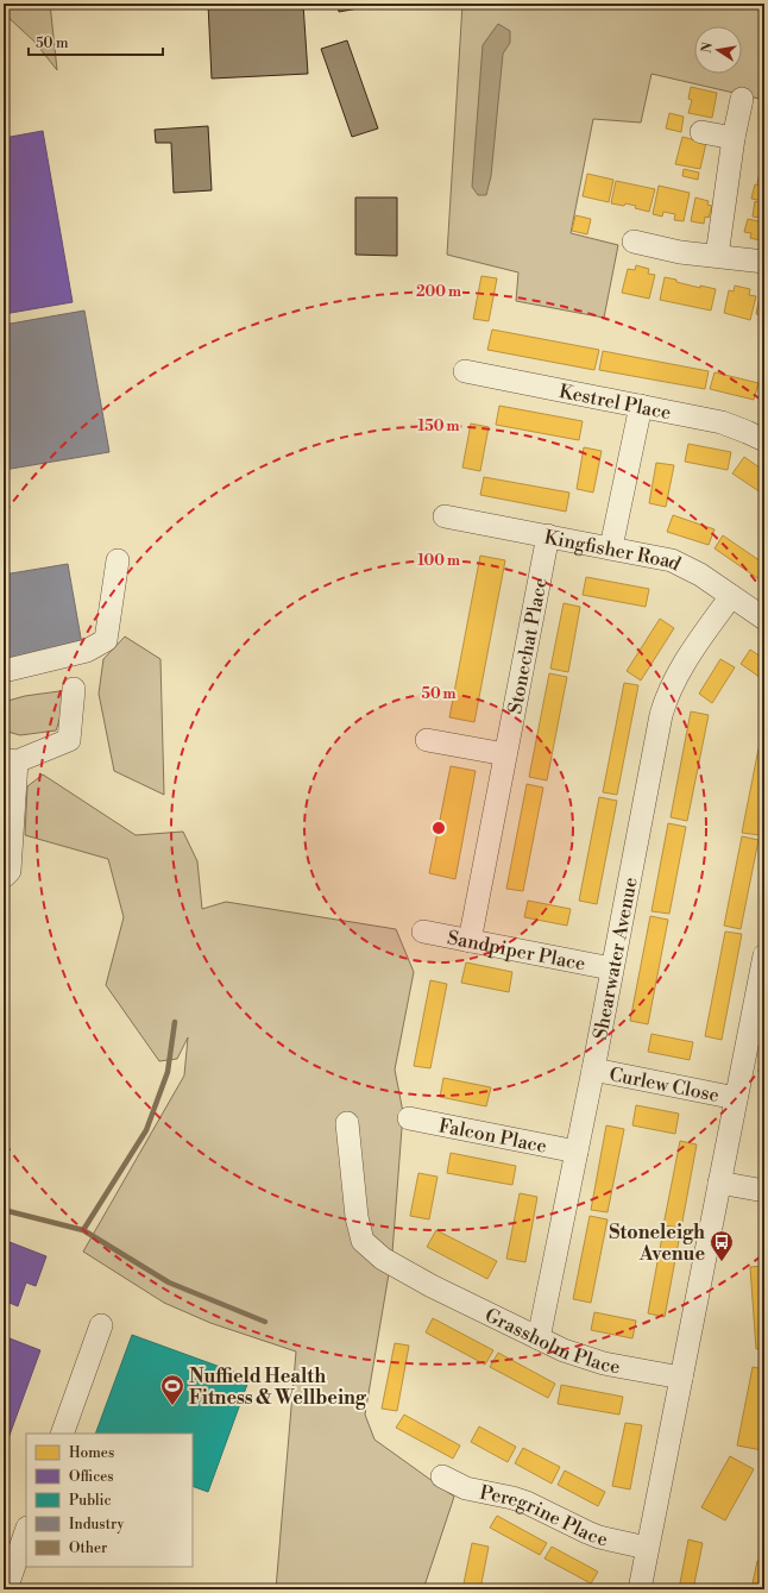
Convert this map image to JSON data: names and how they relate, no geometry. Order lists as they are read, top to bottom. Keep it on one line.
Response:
{"streets":{"street":["Kestrel Place","Kingfisher Road","Stonechat Place","Sandpiper Place","Shearwater Avenue","Curlew Close","Falcon Place","Grassholm Place","Peregrine Place"]},"crossings":[["Kingfisher Road","Stonechat Place"],["Kingfisher Road","Shearwater Avenue"],["Stonechat Place","Sandpiper Place"],["Sandpiper Place","Shearwater Avenue"],["Shearwater Avenue","Curlew Close"],["Shearwater Avenue","Falcon Place"],["Shearwater Avenue","Grassholm Place"]],"places":{"bus stop":["Stoneleigh Avenue"],"sports":["Nuffield Health Fitness & Wellbeing"]},"legend":["Homes","Offices","Public","Industry","Other"],"scale_bar":"50 m","north":"left","rings":["200 m","150 m","100 m","50 m"]}
